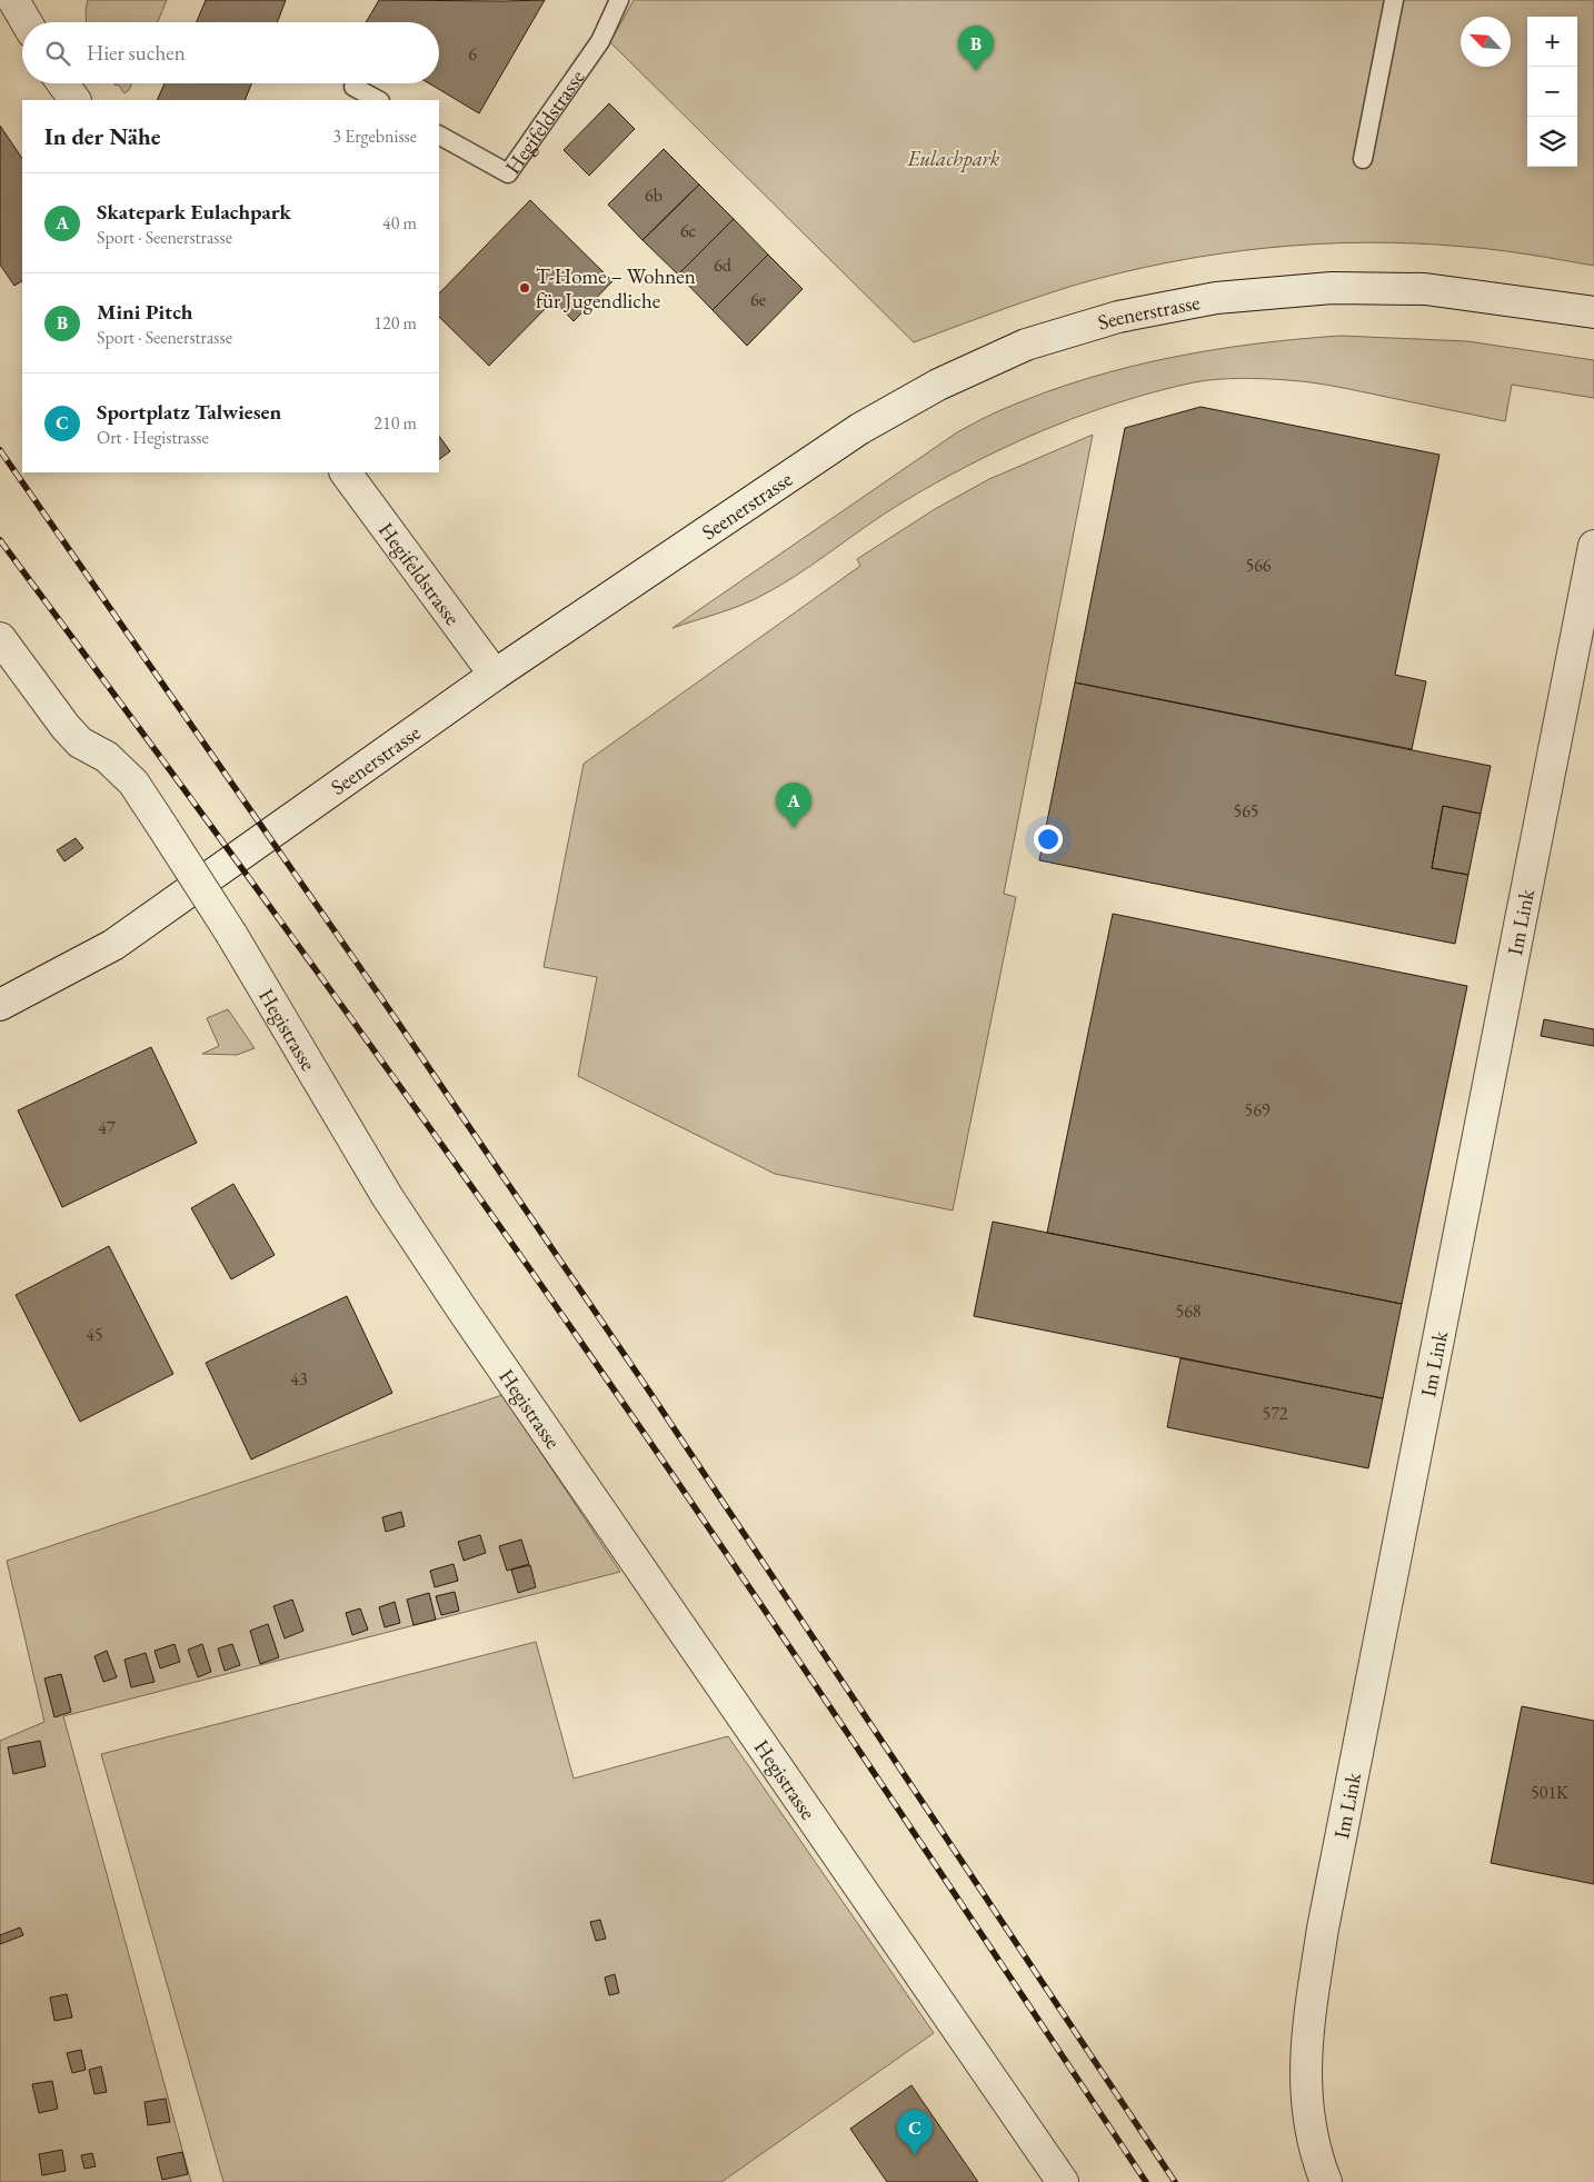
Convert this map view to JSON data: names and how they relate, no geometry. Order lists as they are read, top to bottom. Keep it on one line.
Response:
{"streets":{"street":["Hegifeldstrasse","Seenerstrasse","Im Link","Hegistrasse"]},"crossings":[["Hegifeldstrasse","Seenerstrasse"]],"parks":["Eulachpark"],"places":["T-Home – Wohnen für Jugendliche"],"house_numbers":["6","6b","6c","6d","6e","566","565","569","47","568","45","43","572","501K"],"north":"top left","page":{"map_buttons":["+","−"],"search":"Hier suchen","pins":["B","A","C"],"heading":["In der Nähe","3 Ergebnisse"],"list":[{"mark":"A","name":"Skatepark Eulachpark","note":"Sport · Seenerstrasse","value":"40 m"},{"mark":"B","name":"Mini Pitch","note":"Sport · Seenerstrasse","value":"120 m"},{"mark":"C","name":"Sportplatz Talwiesen","note":"Ort · Hegistrasse","value":"210 m"}]}}
